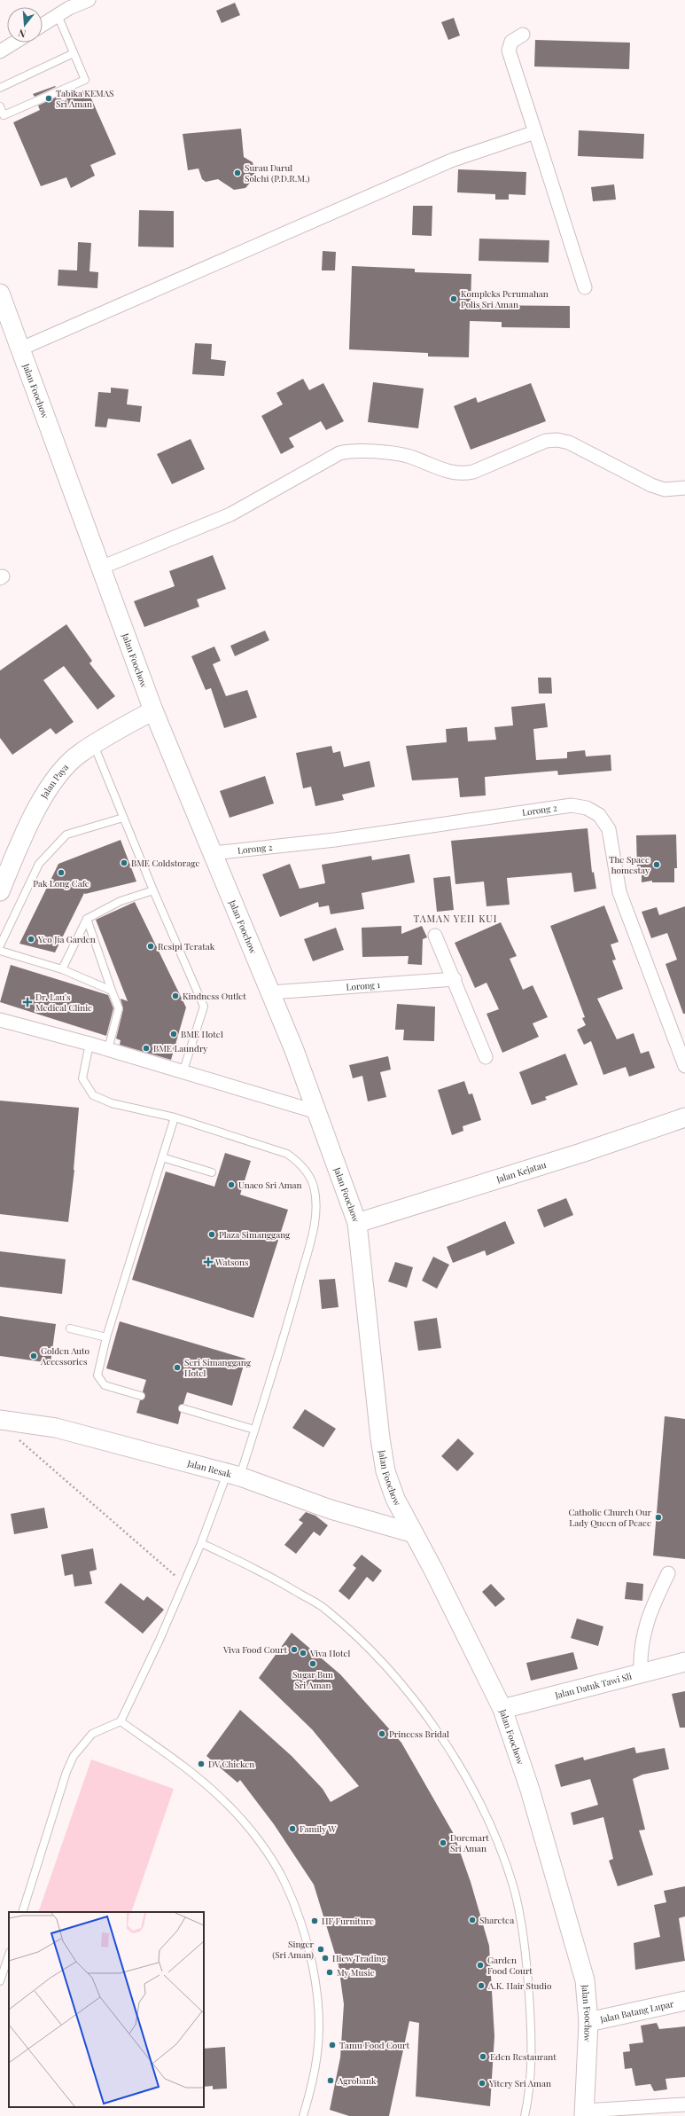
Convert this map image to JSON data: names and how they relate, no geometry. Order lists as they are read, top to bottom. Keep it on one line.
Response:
{"streets":{"street":["Jalan Foochow","Jalan Paya","Lorong 2","Lorong 1","Jalan Kejatau","Jalan Resak","Jalan Datuk Tawi Sli","Jalan Batang Lupar"]},"crossings":[["Jalan Foochow","Jalan Paya"],["Jalan Foochow","Lorong 2"],["Jalan Foochow","Lorong 1"],["Jalan Foochow","Jalan Kejatau"],["Jalan Foochow","Jalan Resak"],["Jalan Foochow","Jalan Datuk Tawi Sli"],["Jalan Foochow","Jalan Batang Lupar"]],"districts":["TAMAN YEH KUI"],"places":{"other":["Tabika KEMAS Sri Aman","Surau Darul Solehi (P.D.R.M.)","Kompleks Perumahan Polis Sri Aman","BME Coldstorage","The Space homestay","Pak Long Cafe","Yeo Jia Garden","Resipi Teratak","Kindness Outlet","BME Hotel","BME Laundry","Unaco Sri Aman","Plaza Simanggang","Golden Auto Accessories","Seri Simanggang Hotel","Catholic Church Our Lady Queen of Peace","Viva Food Court","Viva Hotel","Sugar Bun Sri Aman","Princess Bridal","DV Chicken","Family W","Doremart Sri Aman","Sharetea","HF Furniture","Singer (Sri Aman)","Hiew Trading","Garden Food Court","My Music","A.K. Hair Studio","Tamu Food Court","Eden Restaurant","Agrobank","Yitery Sri Aman"],"health":["Dr. Lau's Medical Clinic","Watsons"]},"north":"bottom"}
